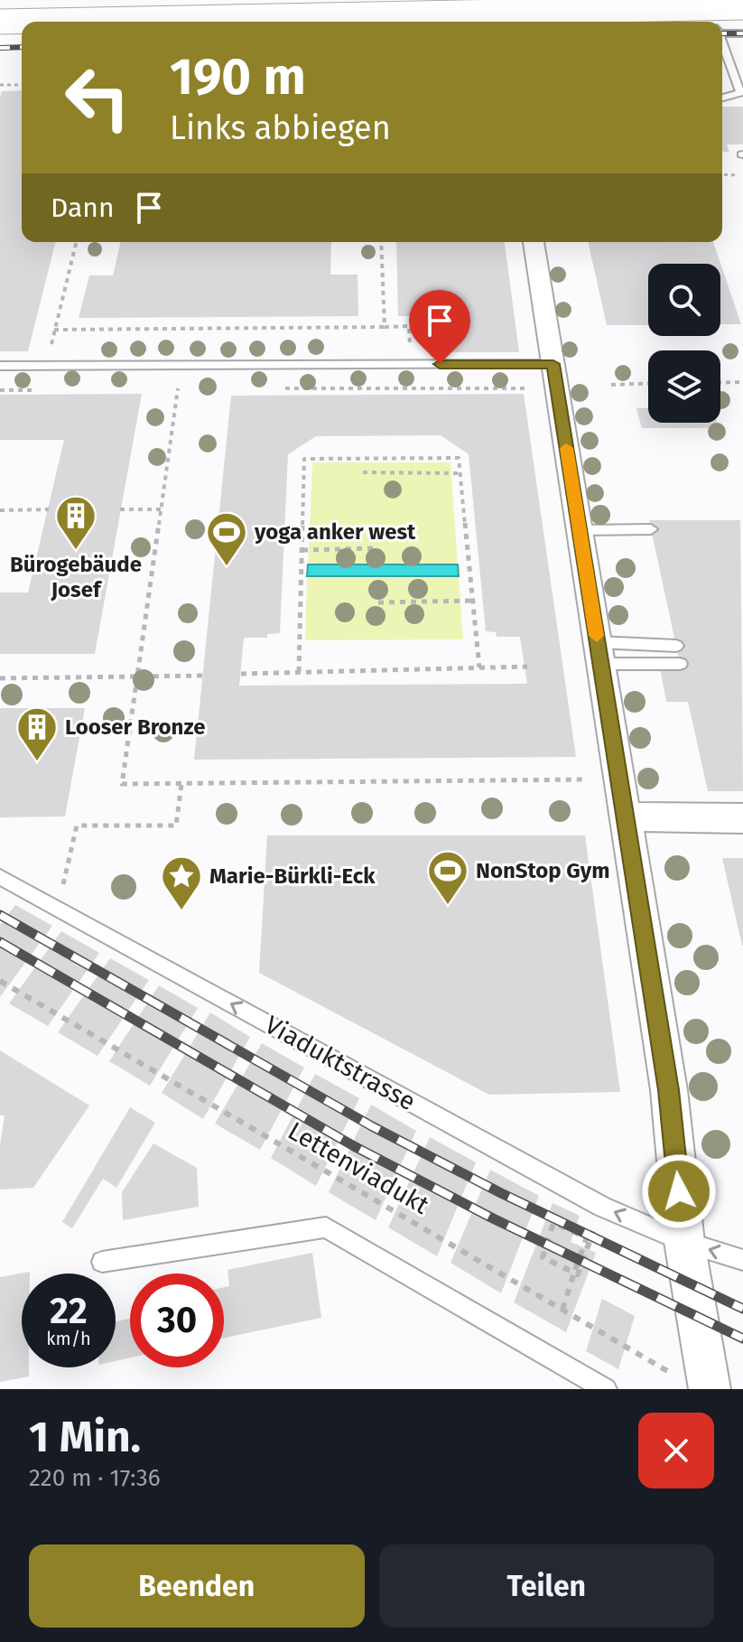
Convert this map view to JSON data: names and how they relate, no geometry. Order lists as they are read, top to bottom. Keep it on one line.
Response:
{"streets":{"lane":["Viaduktstrasse"],"path":["Lettenviadukt"]},"one_way":["Viaduktstrasse"],"places":{"building":["Bürogebäude Josef","Looser Bronze"],"sports":["yoga anker west","NonStop Gym"],"place":["Marie-Bürkli-Eck"]},"page":{"turn":["190 m","Links abbiegen"],"then":"Dann","speed":"22 km/h","limit":"30","heading":["1 Min.","220 m · 17:36"],"buttons":["Beenden","Teilen"]}}
